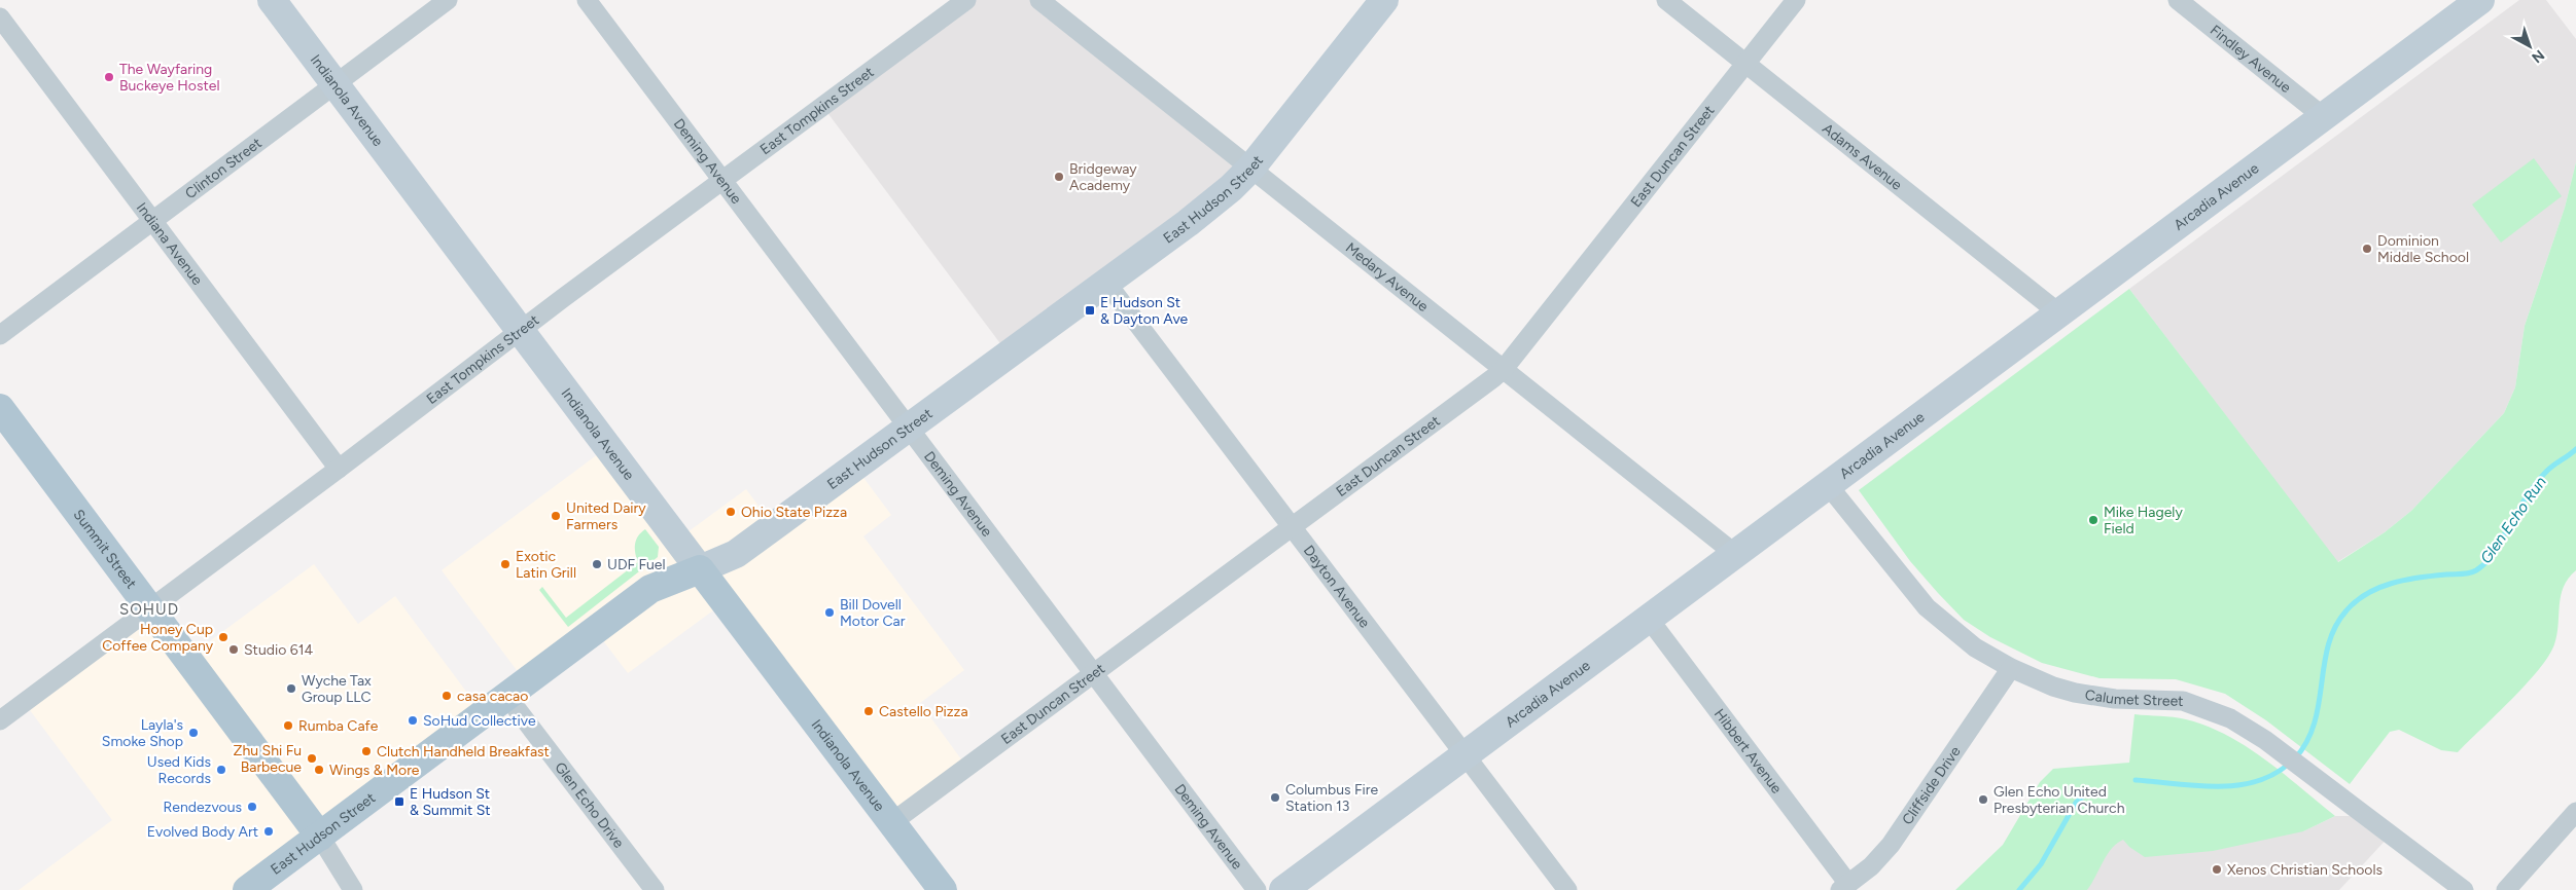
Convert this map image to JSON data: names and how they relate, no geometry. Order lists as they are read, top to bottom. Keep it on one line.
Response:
{"streets":{"main road":["Indianola Avenue","East Hudson Street","Summit Street"],"street":["Findley Avenue","East Tompkins Street","East Duncan Street","Adams Avenue","Deming Avenue","Clinton Street","Arcadia Avenue","Indiana Avenue","Medary Avenue","Dayton Avenue","Calumet Street","Hibbert Avenue","Cliffside Drive","Glen Echo Drive"]},"crossings":[["Findley Avenue","Arcadia Avenue"],["Indianola Avenue","East Tompkins Street"],["Indianola Avenue","East Duncan Street"],["Indianola Avenue","Clinton Street"],["Indianola Avenue","East Hudson Street"],["East Tompkins Street","Deming Avenue"],["East Tompkins Street","Indiana Avenue"],["East Tompkins Street","Summit Street"],["East Duncan Street","Adams Avenue"],["East Duncan Street","Deming Avenue"],["East Duncan Street","Medary Avenue"],["East Duncan Street","Dayton Avenue"],["Adams Avenue","Arcadia Avenue"],["Deming Avenue","East Hudson Street"],["Clinton Street","Indiana Avenue"],["Arcadia Avenue","Medary Avenue"],["Arcadia Avenue","Dayton Avenue"],["Arcadia Avenue","Calumet Street"],["Arcadia Avenue","Hibbert Avenue"],["East Hudson Street","Medary Avenue"],["East Hudson Street","Summit Street"],["East Hudson Street","Dayton Avenue"],["East Hudson Street","Glen Echo Drive"],["Calumet Street","Cliffside Drive"],["Hibbert Avenue","Cliffside Drive"]],"districts":["SOHUD"],"water":["Glen Echo Run"],"places":{"other":["The Wayfaring Buckeye Hostel","Bridgeway Academy","Dominion Middle School","Ohio State Pizza","United Dairy Farmers","Mike Hagely Field","Exotic Latin Grill","UDF Fuel","Bill Dovell Motor Car","Honey Cup Coffee Company","Studio 614","Wyche Tax Group LLC","casa cacao","Castello Pizza","SoHud Collective","Rumba Cafe","Layla's Smoke Shop","Clutch Handheld Breakfast","Zhu Shi Fu Barbecue","Used Kids Records","Wings & More","Columbus Fire Station 13","Glen Echo United Presbyterian Church","Rendezvous","Evolved Body Art","Xenos Christian Schools"],"transit":["E Hudson St & Dayton Ave","E Hudson St & Summit St"]},"north":"bottom right"}
